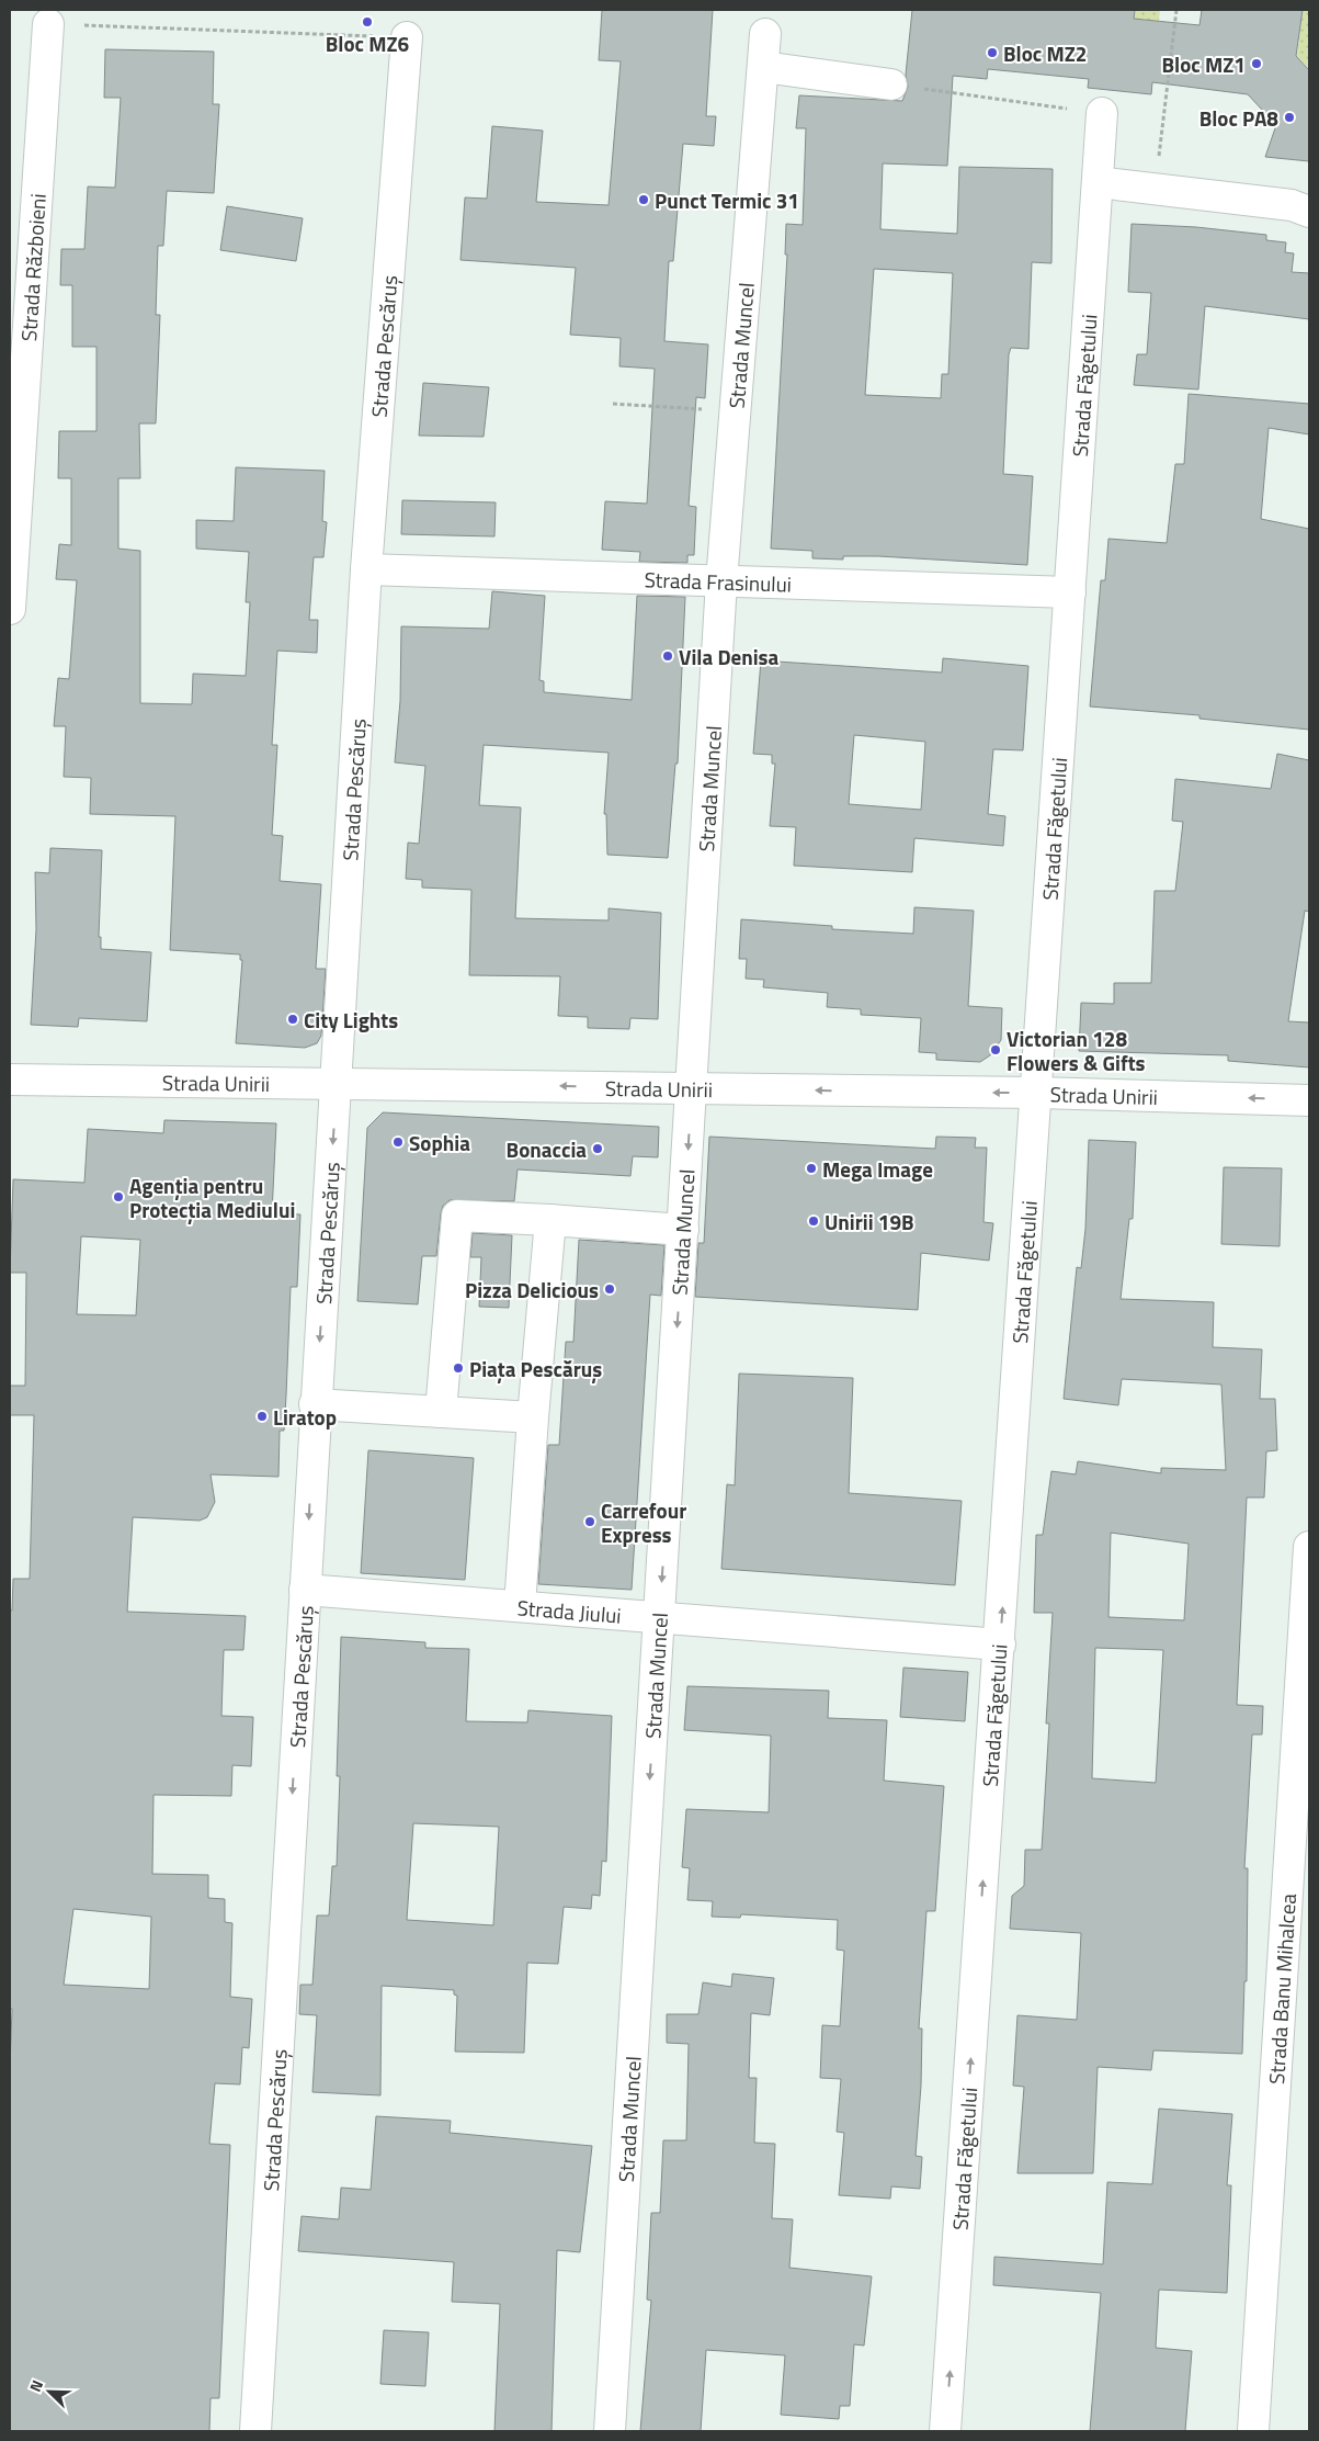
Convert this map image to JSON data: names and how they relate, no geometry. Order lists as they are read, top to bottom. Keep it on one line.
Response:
{"streets":{"street":["Strada Războieni","Strada Muncel","Strada Pescăruș","Strada Făgetului","Strada Frasinului","Strada Unirii","Strada Jiului","Strada Banu Mihalcea"]},"crossings":[["Strada Muncel","Strada Frasinului"],["Strada Muncel","Strada Unirii"],["Strada Muncel","Strada Jiului"],["Strada Pescăruș","Strada Frasinului"],["Strada Pescăruș","Strada Unirii"],["Strada Pescăruș","Strada Jiului"],["Strada Făgetului","Strada Frasinului"],["Strada Făgetului","Strada Unirii"],["Strada Făgetului","Strada Jiului"]],"one_way":["Strada Muncel","Strada Pescăruș","Strada Făgetului","Strada Unirii"],"places":["Bloc MZ6","Bloc MZ2","Bloc MZ1","Bloc PA8","Punct Termic 31","Vila Denisa","City Lights","Victorian 128 Flowers & Gifts","Sophia","Bonaccia","Mega Image","Agenția pentru Protecția Mediului","Unirii 19B","Pizza Delicious","Piața Pescăruș","Liratop","Carrefour Express"],"north":"top left"}
